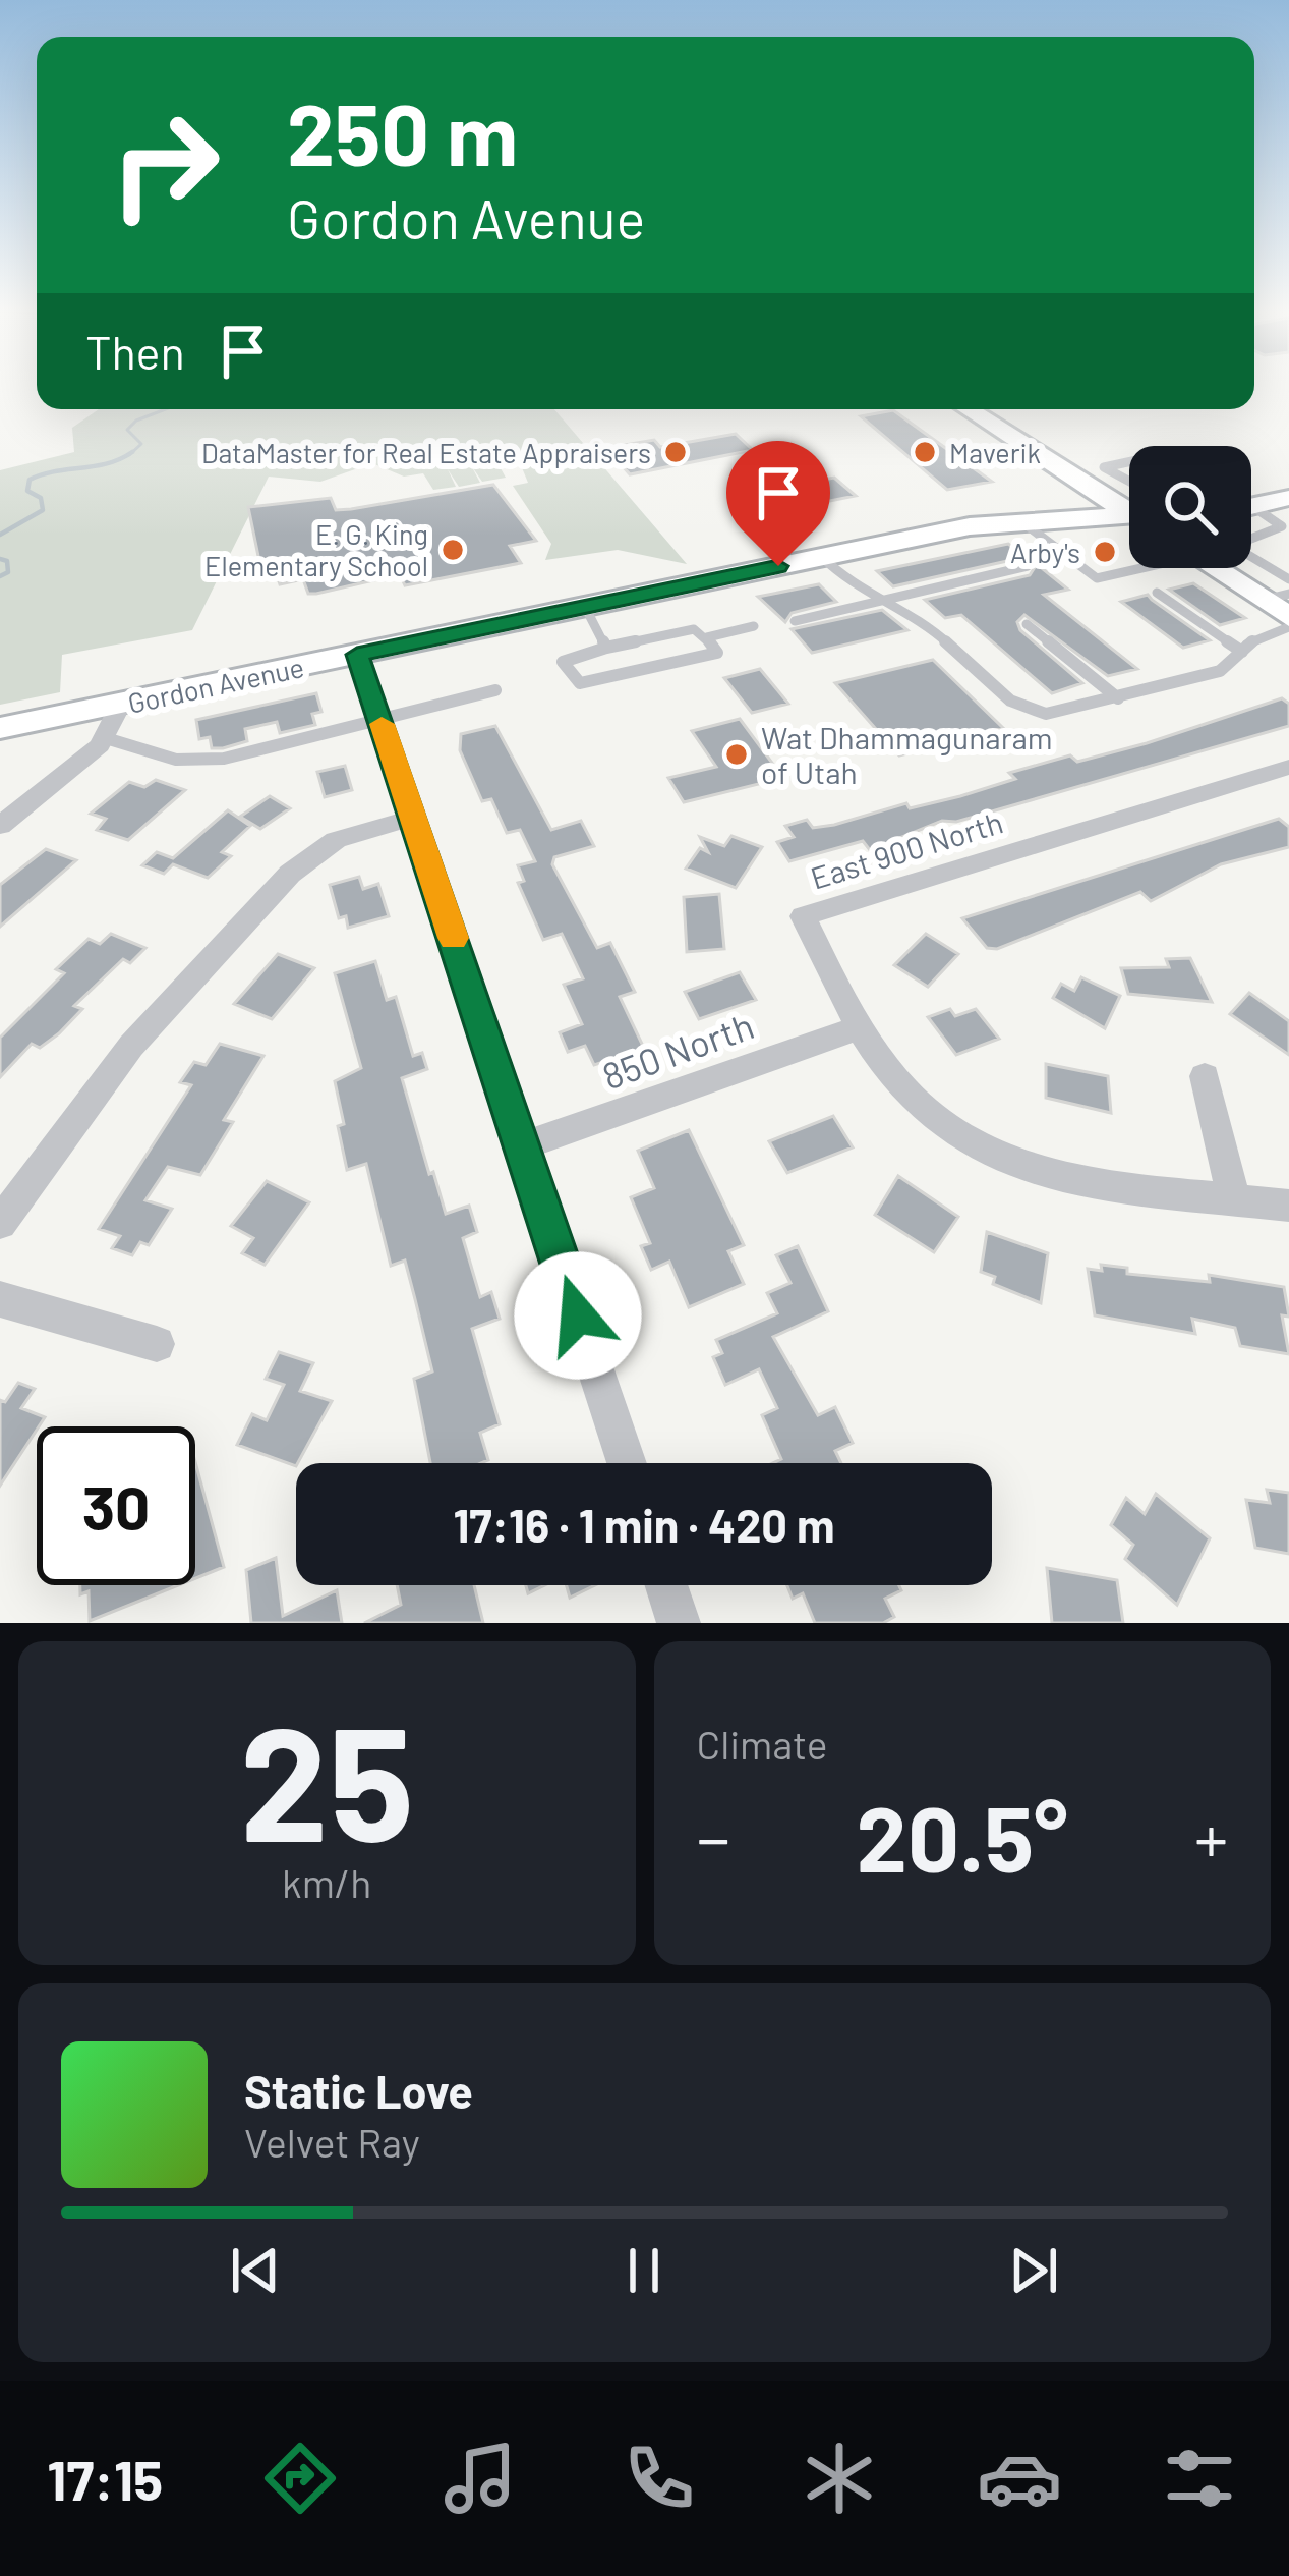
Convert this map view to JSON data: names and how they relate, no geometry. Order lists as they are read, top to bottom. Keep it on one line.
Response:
{"streets":{"main road":["Gordon Avenue"],"street":["East 900 North","850 North"]},"crossings":[["East 900 North","850 North"]],"places":["DataMaster for Real Estate Appraisers","Maverik","E. G. King Elementary School","Arby's","Wat Dhammagunaram of Utah"],"page":{"turn":["250 m","Gordon Avenue"],"then":"Then","limit":"30","trip":"17:16 · 1 min · 420 m","tile":[["25","km/h"],"Climate"],"heat":["−","20.5°","+"],"song":["Static Love","Velvet Ray"],"tabs":"17:15"}}
